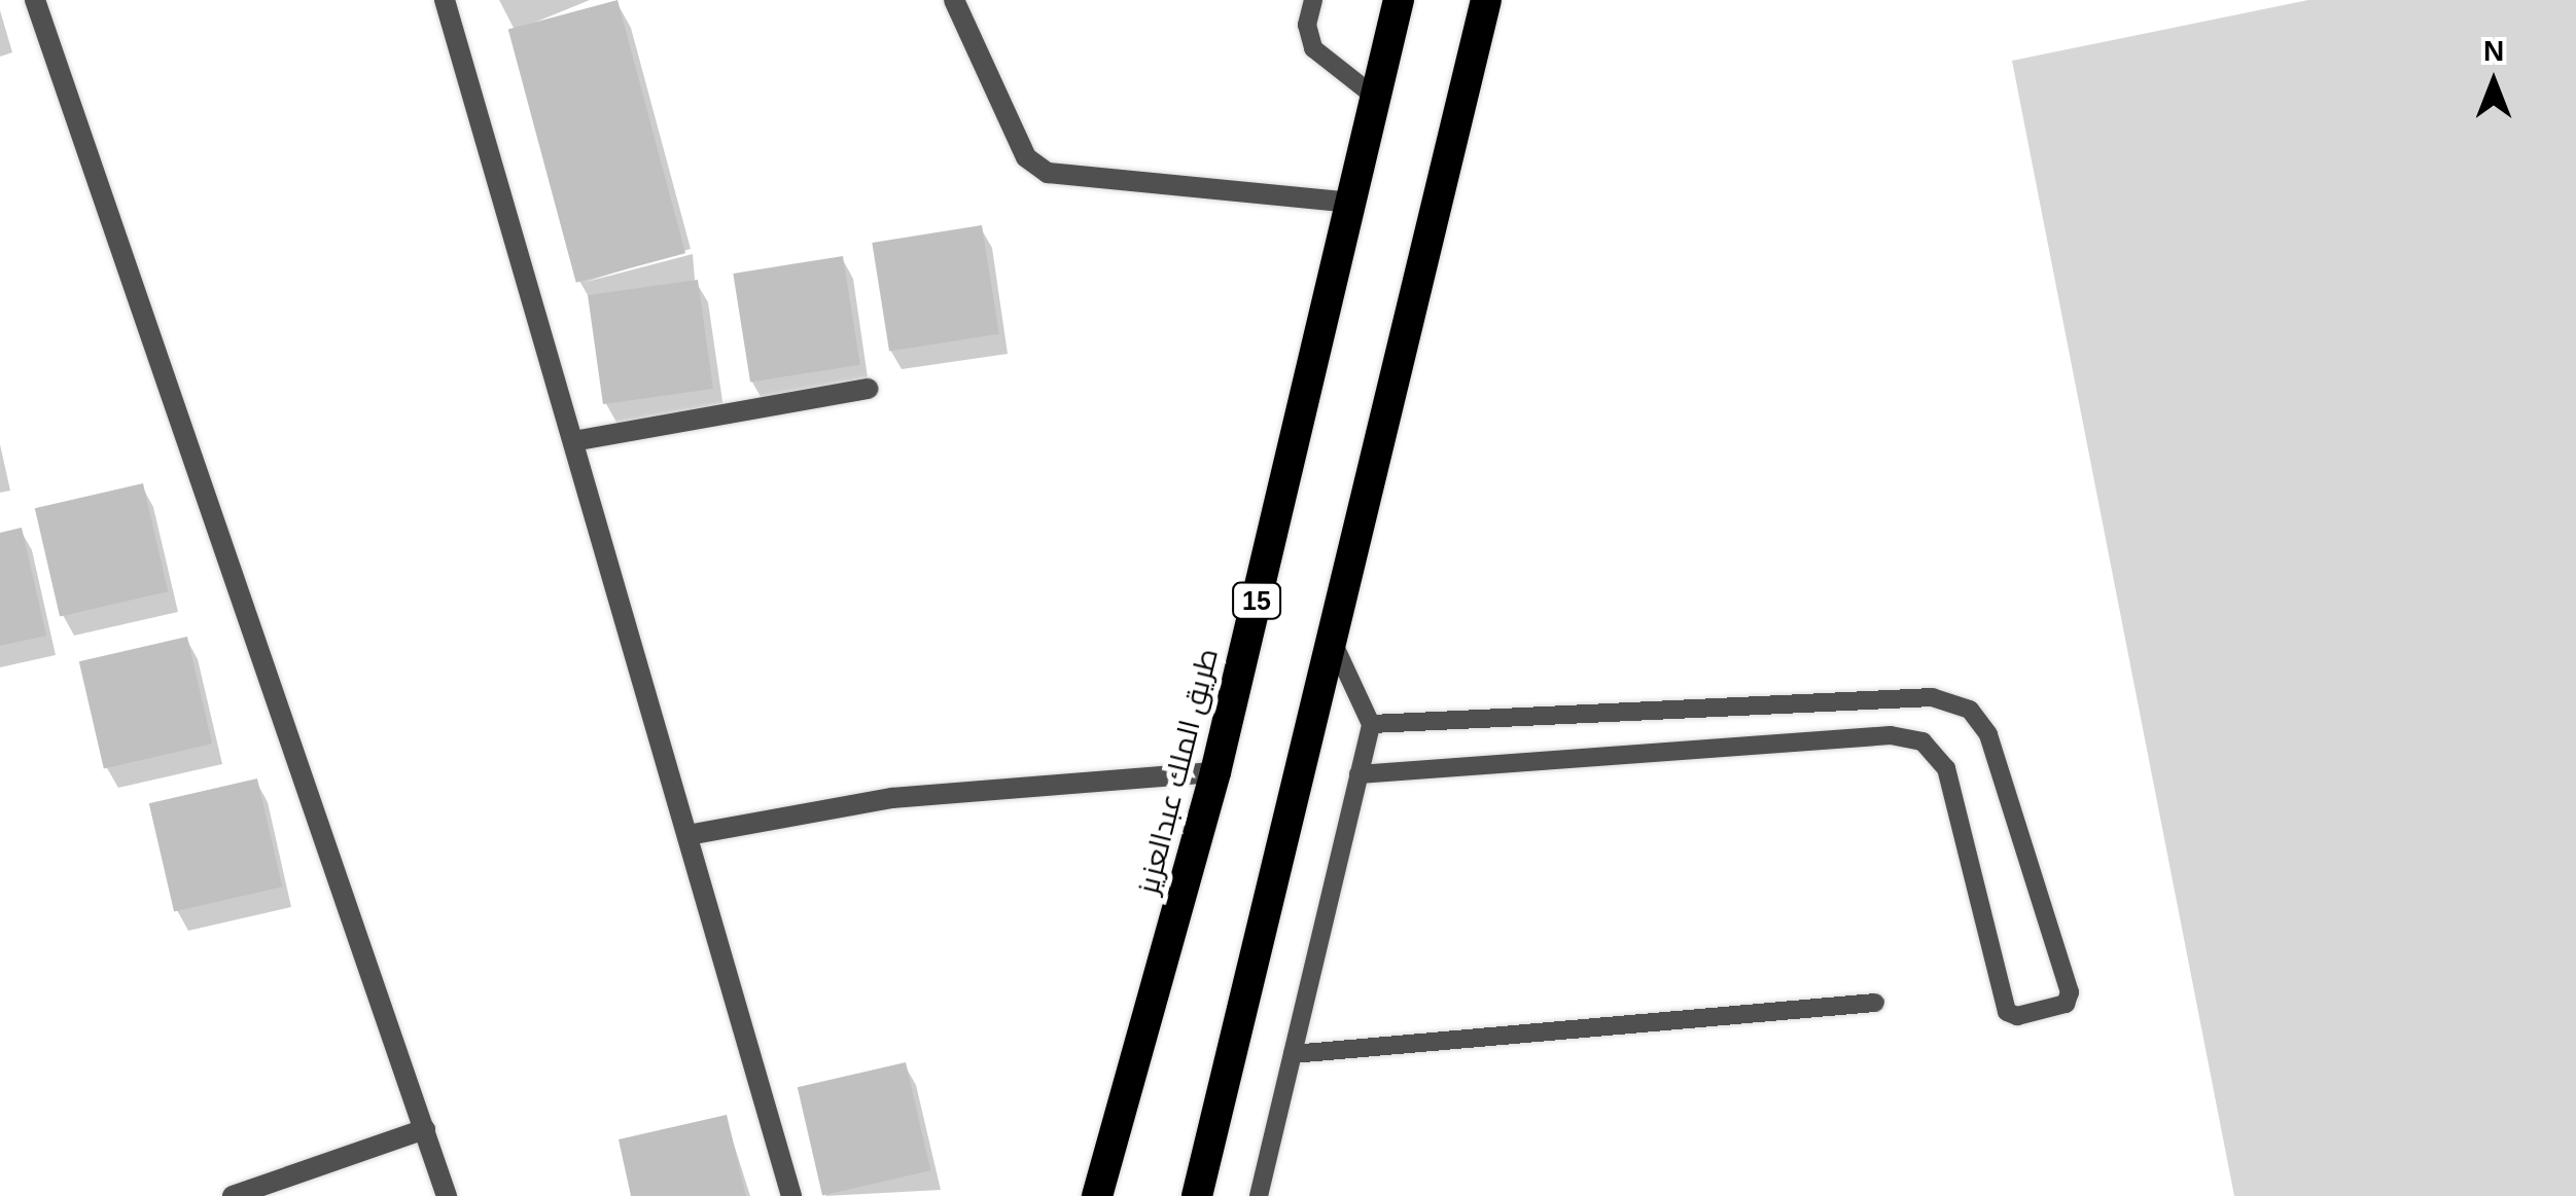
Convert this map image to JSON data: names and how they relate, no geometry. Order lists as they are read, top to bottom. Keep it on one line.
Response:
{"streets":{"highway":["15","طريق الملك عبدالعزيز"]},"north":"top"}
